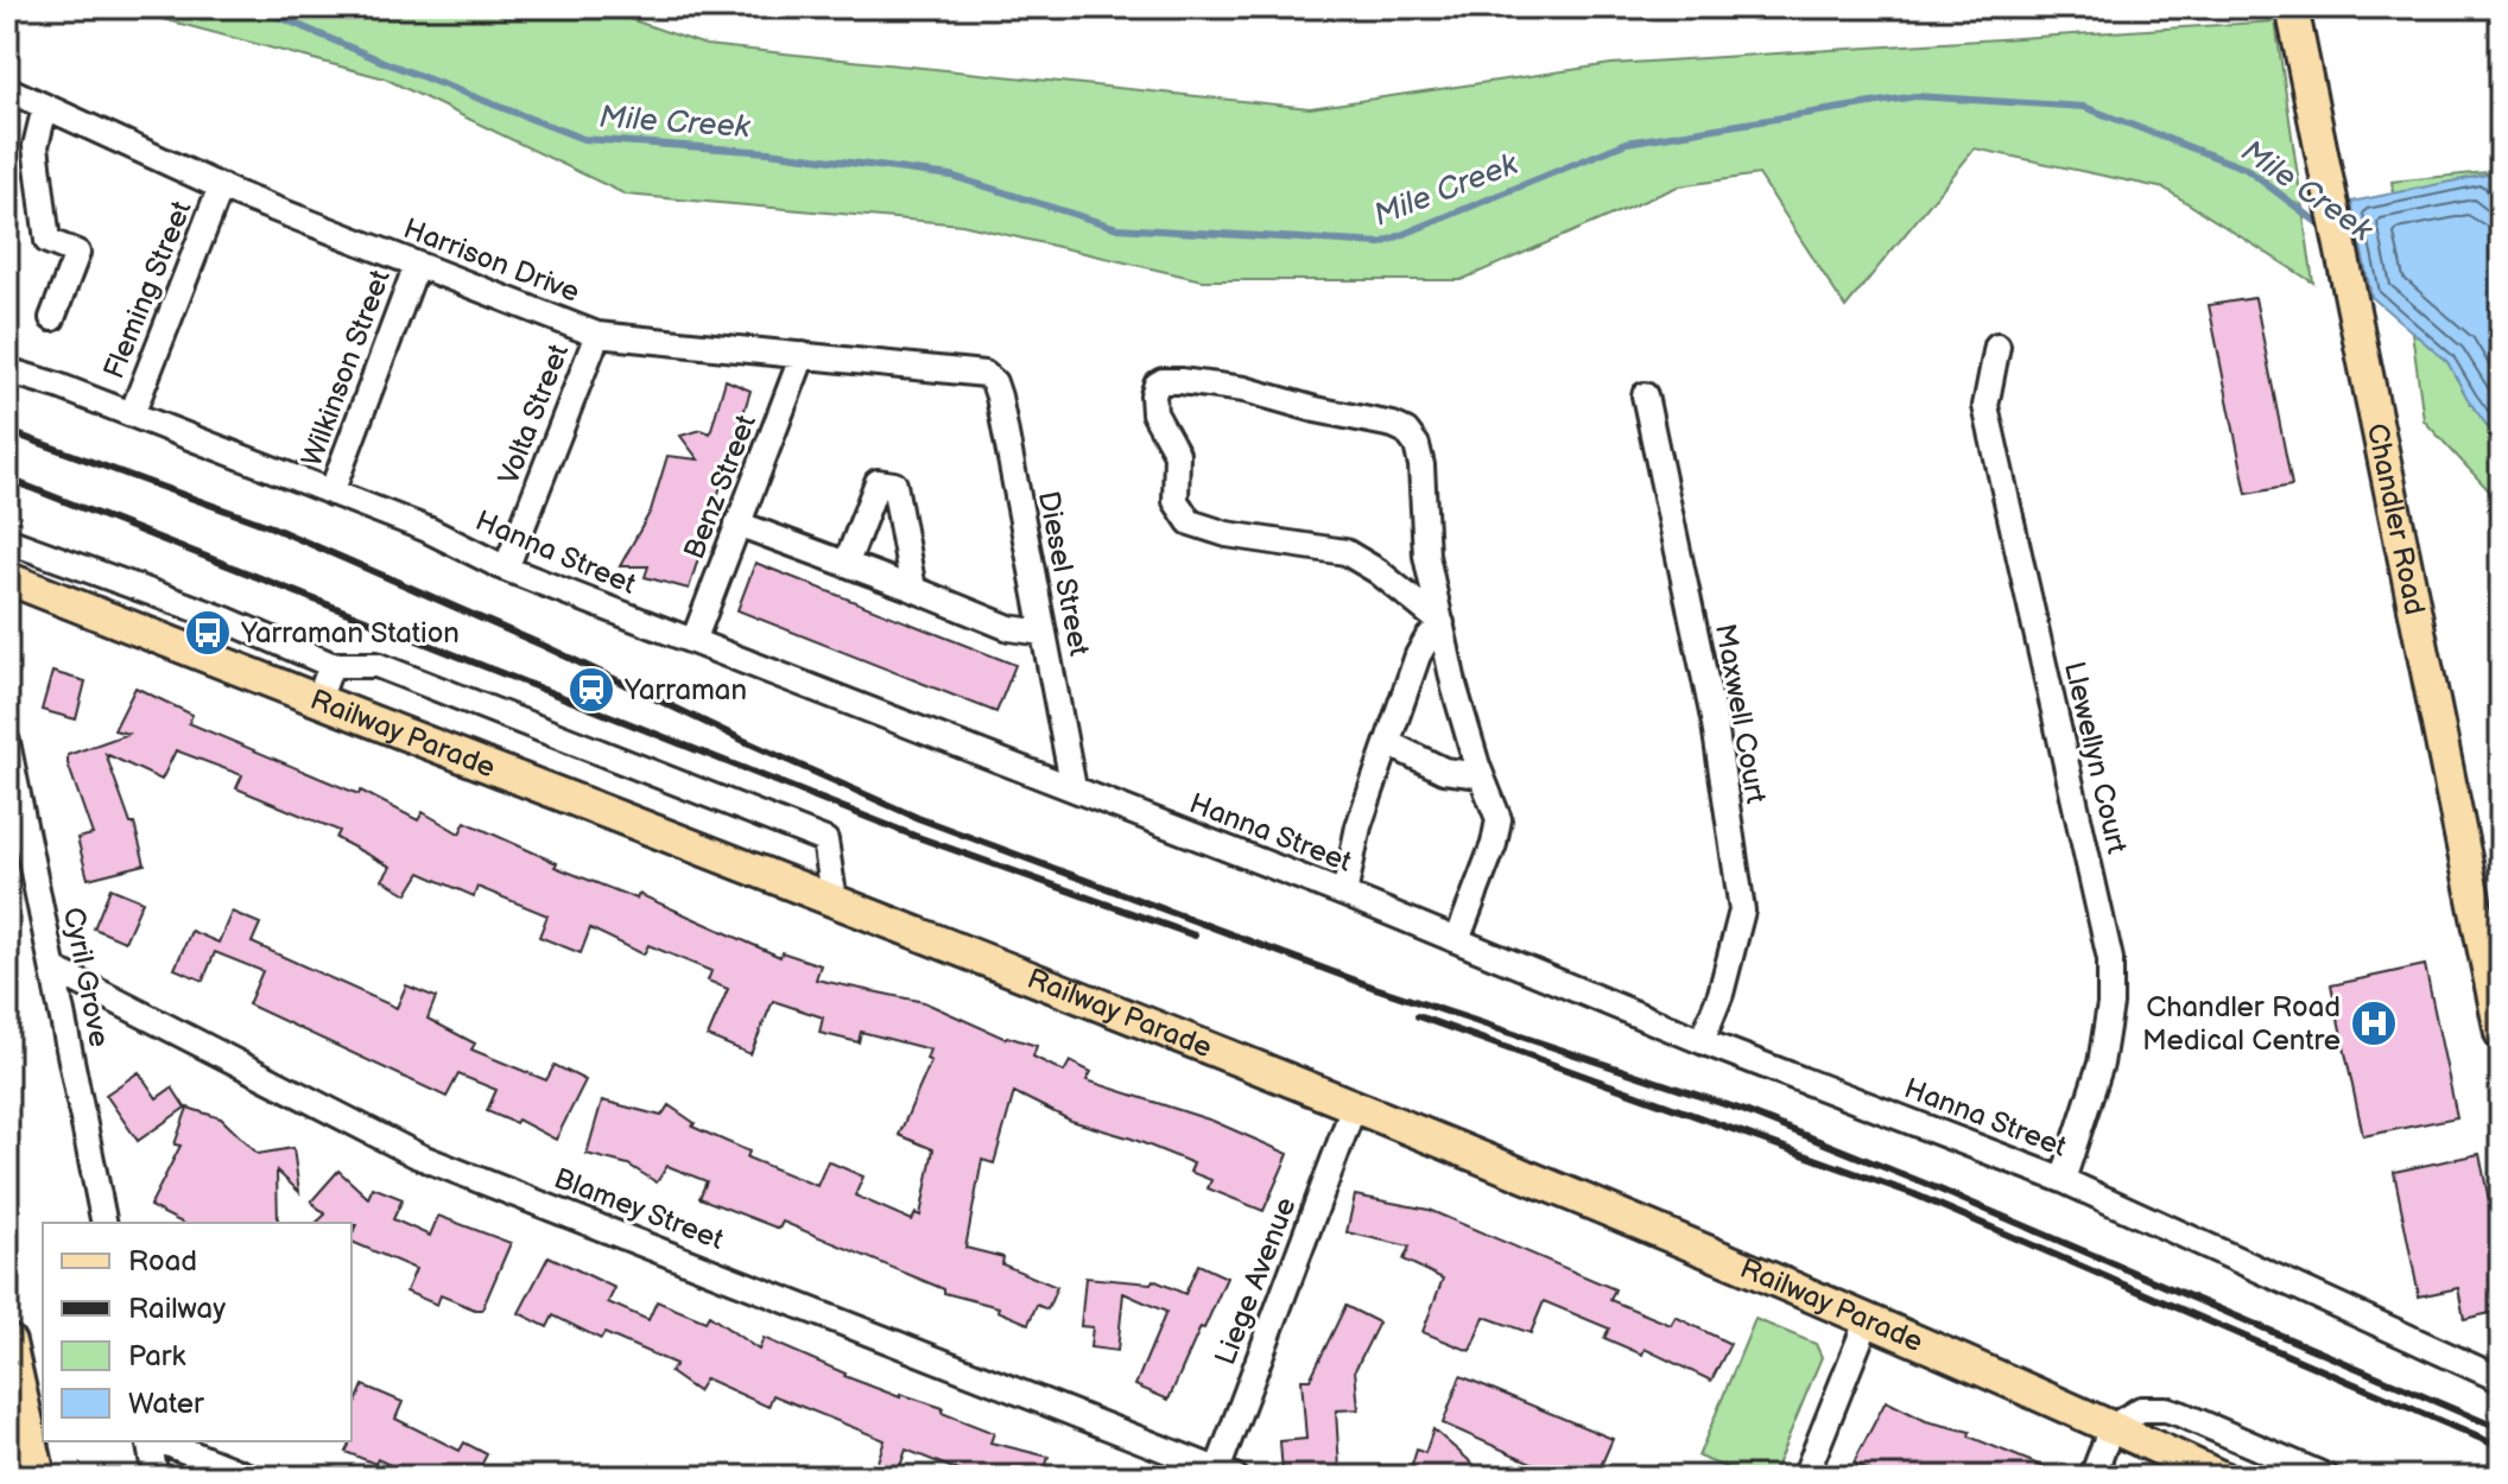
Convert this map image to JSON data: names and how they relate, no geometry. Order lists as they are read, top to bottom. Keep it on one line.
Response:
{"streets":{"main road":["Chandler Road","Railway Parade"],"street":["Harrison Drive","Fleming Street","Wilkinson Street","Volta Street","Benz Street","Hanna Street","Diesel Street","Maxwell Court","Llewellyn Court","Cyril Grove","Blamey Street","Liege Avenue"]},"crossings":[["Harrison Drive","Fleming Street"],["Harrison Drive","Wilkinson Street"],["Harrison Drive","Volta Street"],["Harrison Drive","Benz Street"],["Harrison Drive","Diesel Street"],["Fleming Street","Hanna Street"],["Wilkinson Street","Hanna Street"],["Volta Street","Hanna Street"],["Benz Street","Hanna Street"],["Hanna Street","Diesel Street"],["Hanna Street","Maxwell Court"],["Hanna Street","Llewellyn Court"],["Railway Parade","Liege Avenue"],["Cyril Grove","Blamey Street"],["Blamey Street","Liege Avenue"]],"water":["Mile Creek"],"places":{"bus stop":["Yarraman Station"],"station":["Yarraman"],"hospital":["Chandler Road Medical Centre"]},"legend":["Road","Railway","Park","Water"]}
